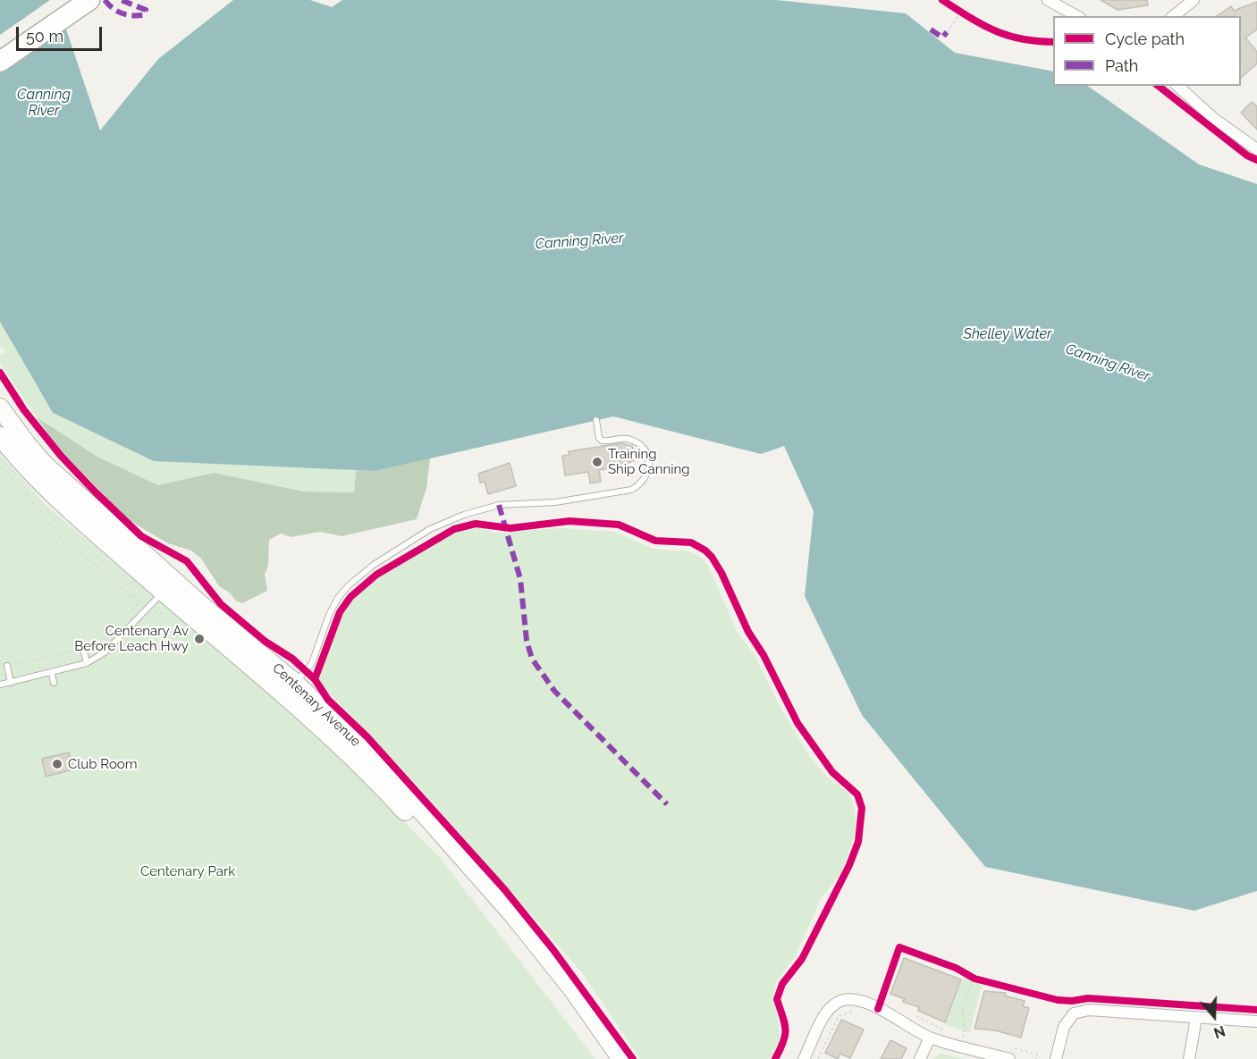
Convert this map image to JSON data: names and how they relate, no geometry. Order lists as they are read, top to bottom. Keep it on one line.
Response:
{"streets":{"main road":["Centenary Avenue"]},"water":["Canning River","Shelley Water"],"parks":["Centenary Park"],"places":["Training Ship Canning","Centenary Av Before Leach Hwy","Club Room"],"legend":["Cycle path","Path"],"scale_bar":"50 m","north":"bottom"}
